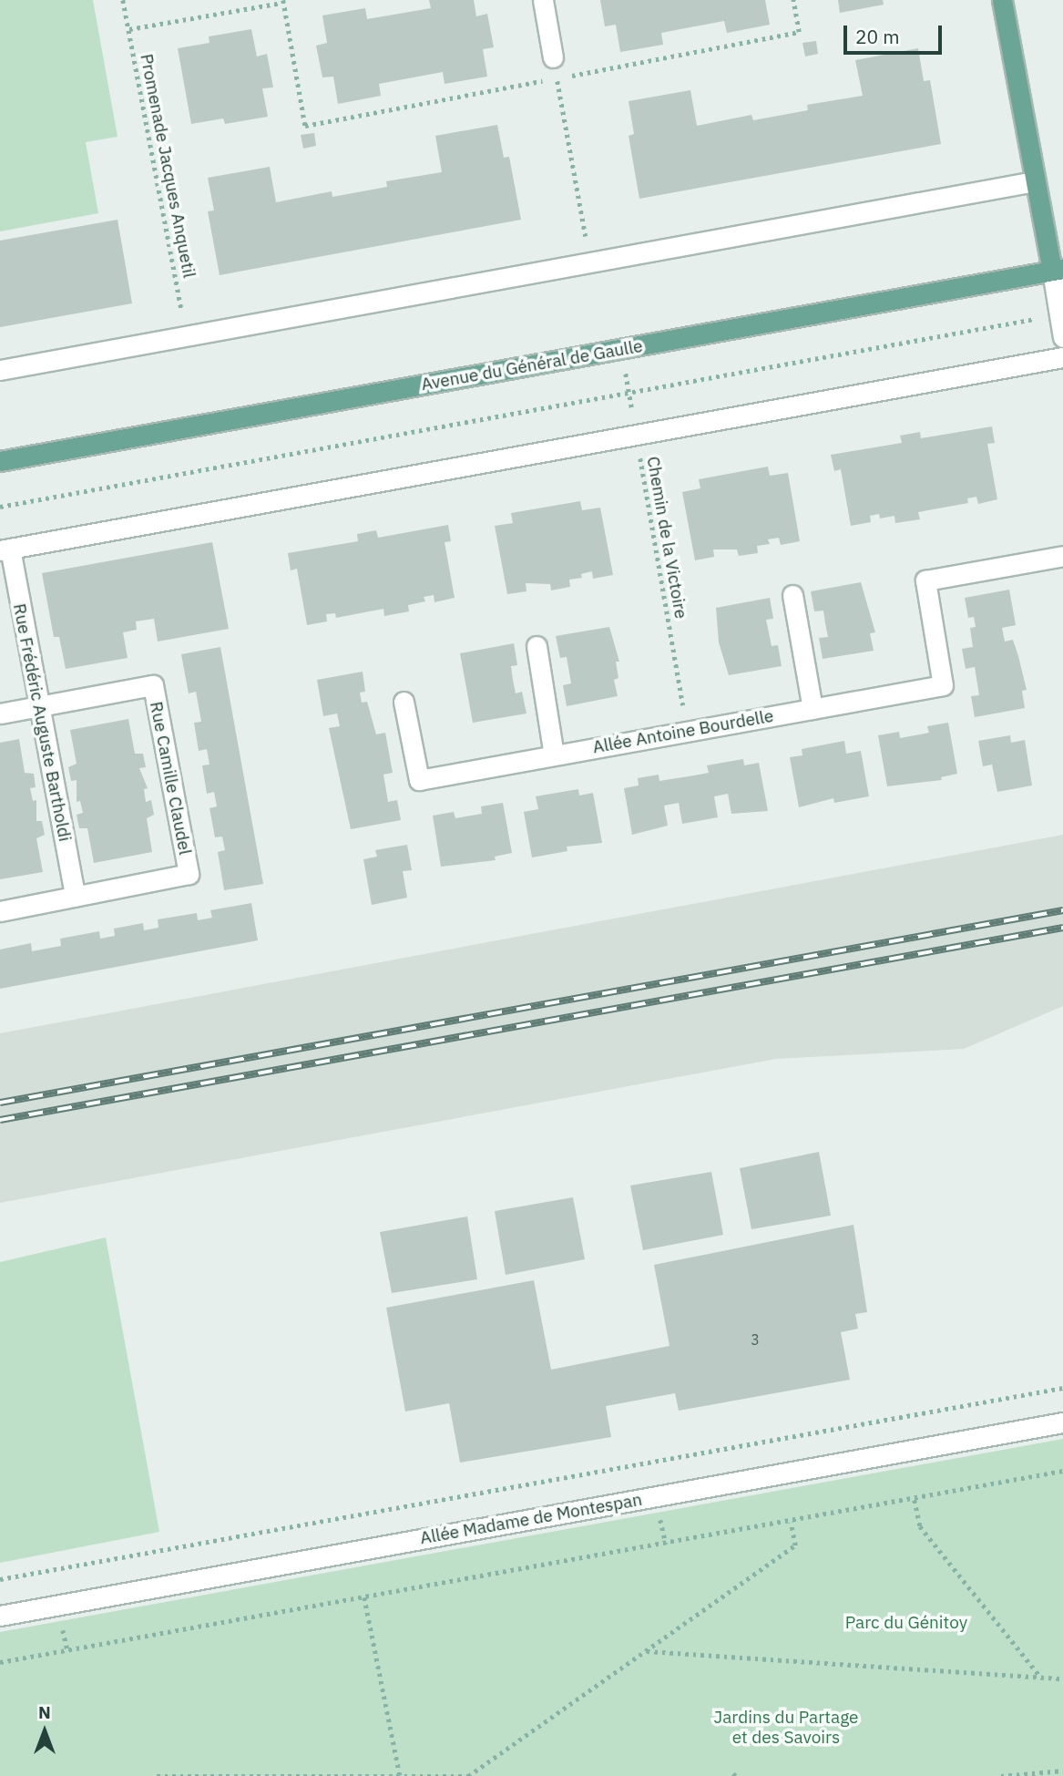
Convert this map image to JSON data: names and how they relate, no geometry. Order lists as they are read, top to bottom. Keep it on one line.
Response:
{"streets":{"main road":["Avenue du Général de Gaulle"],"street":["Rue Frédéric Auguste Bartholdi","Allée Antoine Bourdelle","Rue Camille Claudel","Allée Madame de Montespan"],"path":["Promenade Jacques Anquetil","Chemin de la Victoire"]},"crossings":[["Avenue du Général de Gaulle","Chemin de la Victoire"],["Chemin de la Victoire","Allée Antoine Bourdelle"],["Rue Frédéric Auguste Bartholdi","Rue Camille Claudel"]],"parks":["Parc du Génitoy","Jardins du Partage et des Savoirs"],"house_numbers":["3"],"scale_bar":"20 m","north":"top"}
